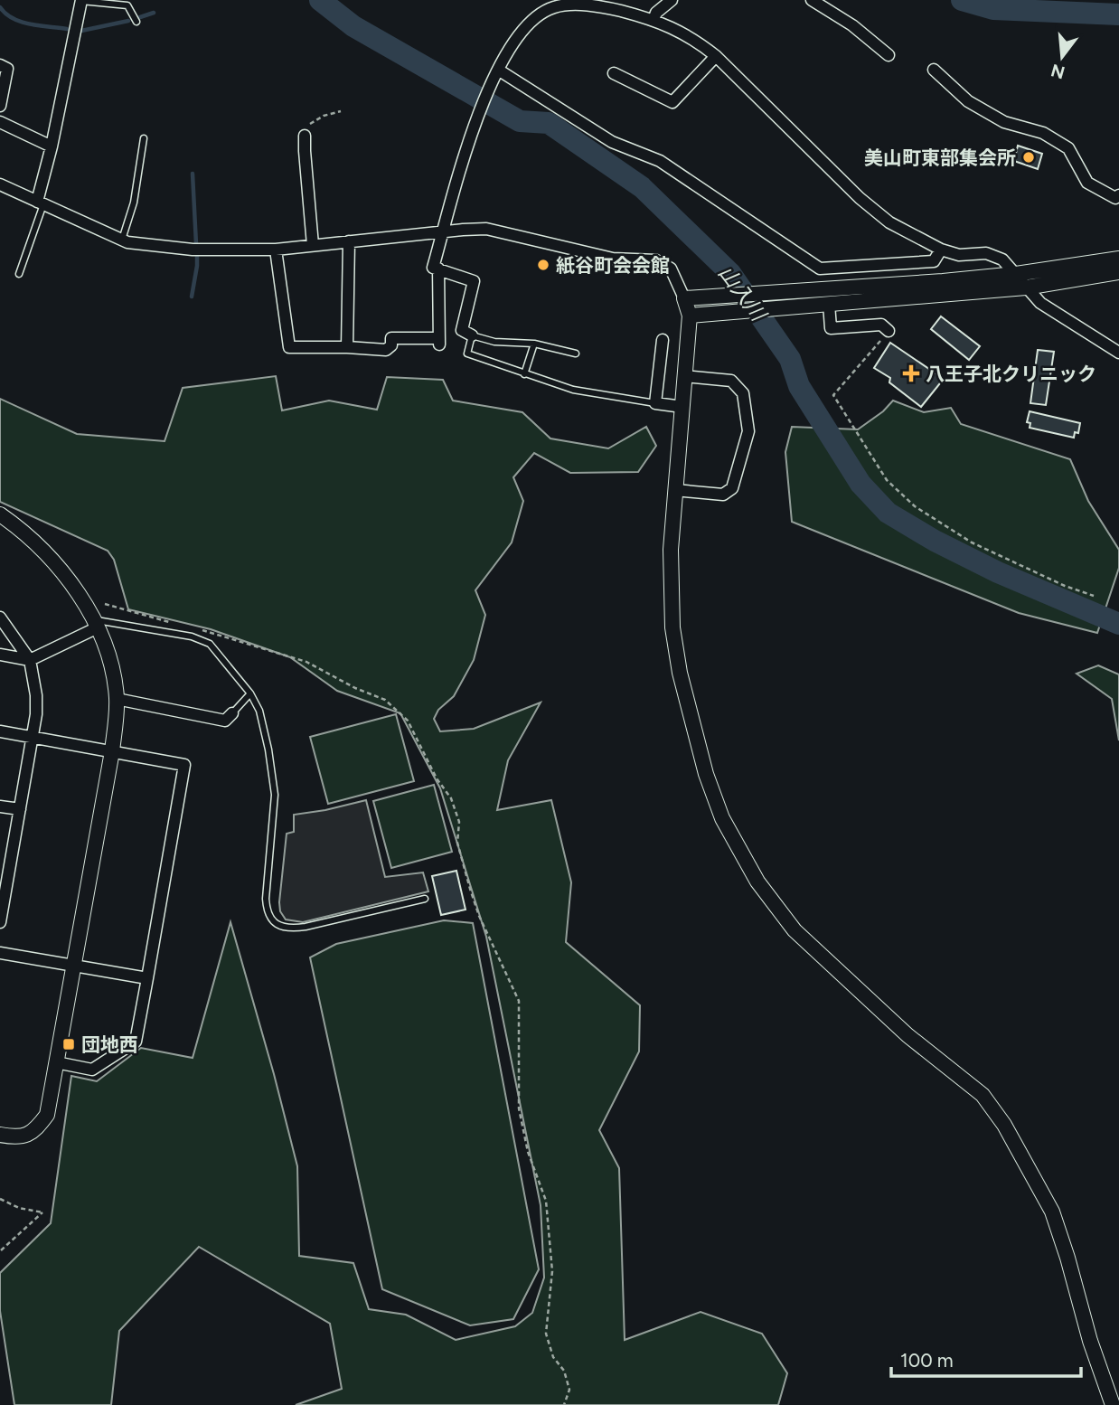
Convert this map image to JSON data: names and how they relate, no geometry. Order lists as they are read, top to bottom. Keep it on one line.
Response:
{"water":["山入川"],"places":{"other":["美山町東部集会所","紙谷町会会館"],"health":["八王子北クリニック"],"transit":["団地西"]},"scale_bar":"100 m","north":"bottom"}
